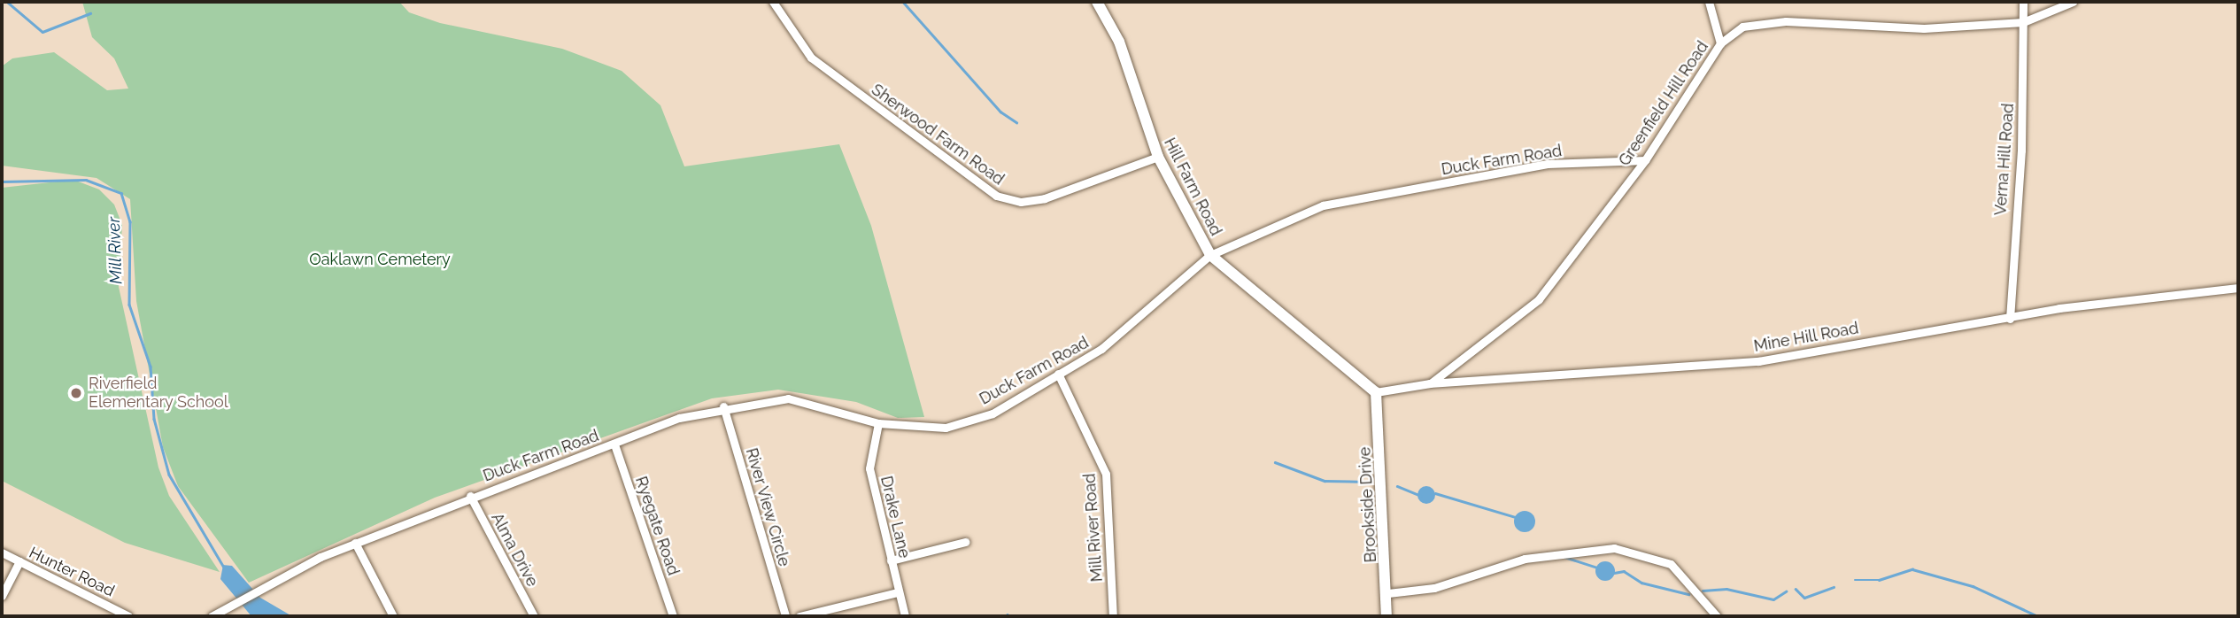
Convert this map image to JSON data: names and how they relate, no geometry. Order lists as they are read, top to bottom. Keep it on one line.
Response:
{"streets":{"main road":["Hill Farm Road","Brookside Drive"],"street":["Greenfield Hill Road","Sherwood Farm Road","Verna Hill Road","Duck Farm Road","Mine Hill Road","River View Circle","Drake Lane","Ryegate Road","Mill River Road","Alma Drive","Hunter Road"]},"crossings":[["Greenfield Hill Road","Verna Hill Road"],["Greenfield Hill Road","Duck Farm Road"],["Greenfield Hill Road","Mine Hill Road"],["Sherwood Farm Road","Hill Farm Road"],["Verna Hill Road","Mine Hill Road"],["Duck Farm Road","Hill Farm Road"],["Duck Farm Road","River View Circle"],["Duck Farm Road","Drake Lane"],["Duck Farm Road","Ryegate Road"],["Duck Farm Road","Mill River Road"],["Duck Farm Road","Alma Drive"],["Hill Farm Road","Mine Hill Road"],["Hill Farm Road","Brookside Drive"],["Mine Hill Road","Brookside Drive"]],"water":["Mill River"],"parks":["Oaklawn Cemetery"],"places":["Riverfield Elementary School"]}
